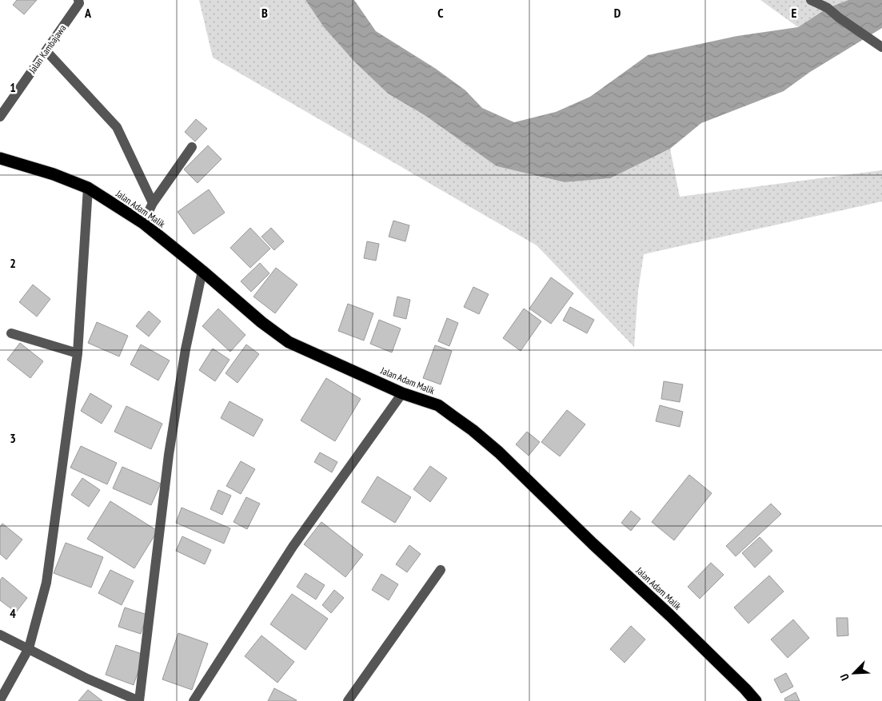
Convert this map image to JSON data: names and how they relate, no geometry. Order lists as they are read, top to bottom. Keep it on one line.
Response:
{"streets":{"highway":["Jalan Adam Malik"],"street":["Jalan Kambajawa"]},"north":"bottom left","grid":{"columns":["A","B","C","D","E"],"rows":["1","2","3","4"]}}
